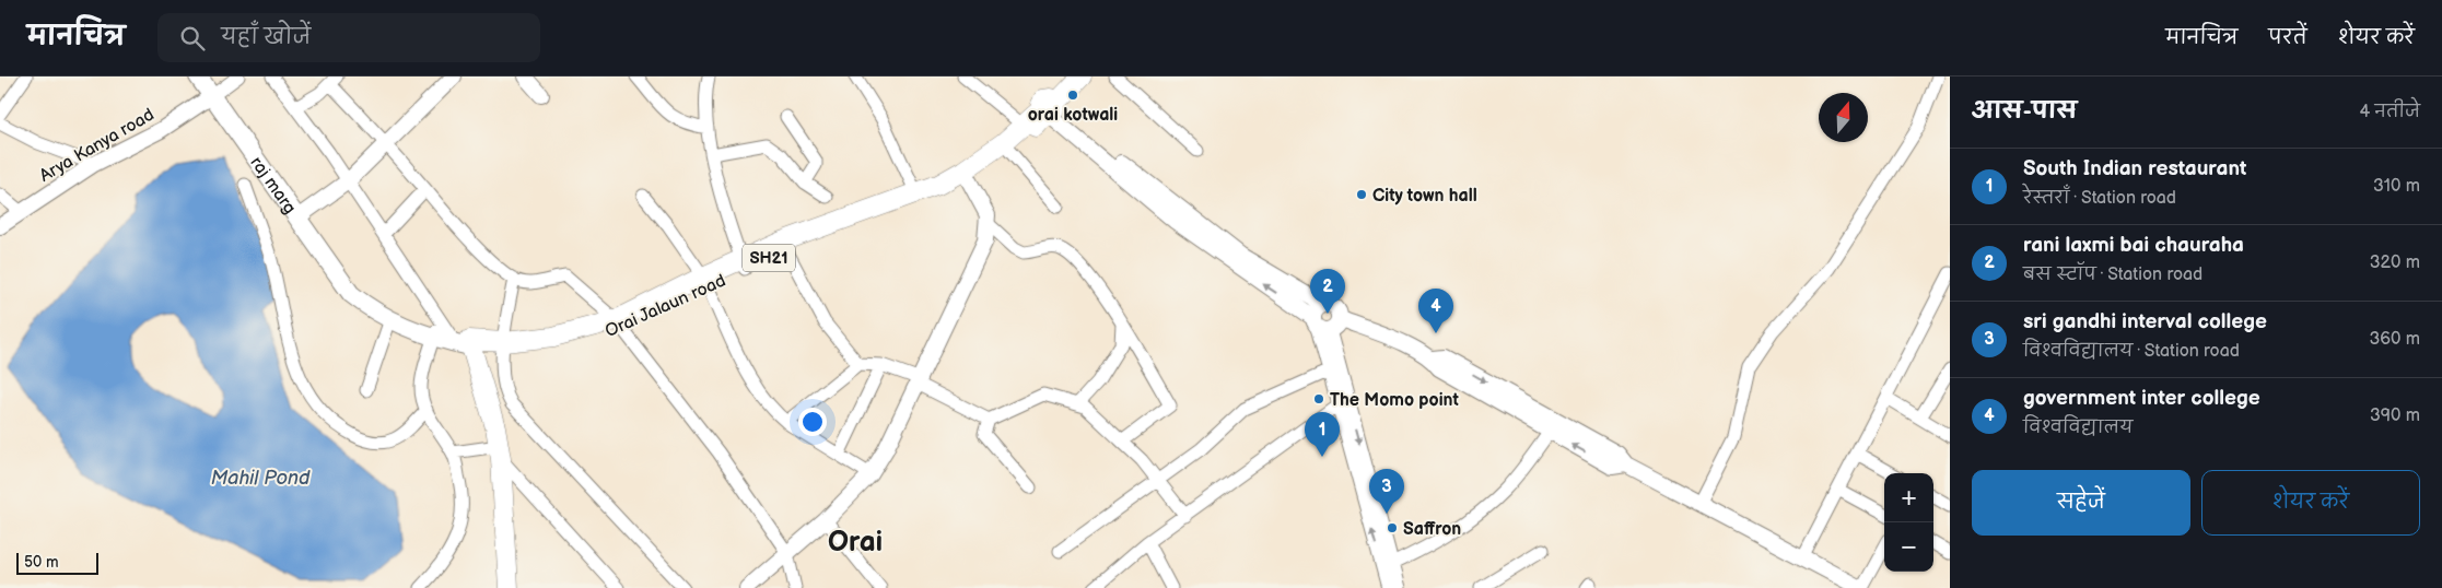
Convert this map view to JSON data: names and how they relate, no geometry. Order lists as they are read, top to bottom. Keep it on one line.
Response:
{"streets":{"main road":["raj marg","SH21","Orai Jalaun road"],"street":["Arya Kanya road"]},"crossings":[["Arya Kanya road","raj marg"]],"districts":["Orai"],"water":["Mahil Pond"],"places":["orai kotwali","City town hall","The Momo point","Saffron"],"scale_bar":"50 m","north":"top","page":{"header":"मानचित्र","search":"यहाँ खोजें","nav":["मानचित्र","परतें","शेयर करें"],"heading":["आस-पास","4 नतीजे"],"list":[{"mark":"1","name":"South Indian restaurant","note":"रेस्तराँ · Station road","value":"310 m"},{"mark":"2","name":"rani laxmi bai chauraha","note":"बस स्टॉप · Station road","value":"320 m"},{"mark":"3","name":"sri gandhi interval college","note":"विश्वविद्यालय · Station road","value":"360 m"},{"mark":"4","name":"government inter college","note":"विश्वविद्यालय","value":"390 m"}],"pins":["2","4","1","3"],"buttons":["सहेजें","शेयर करें"],"map_buttons":["+","−"],"scale":"50 m"}}
